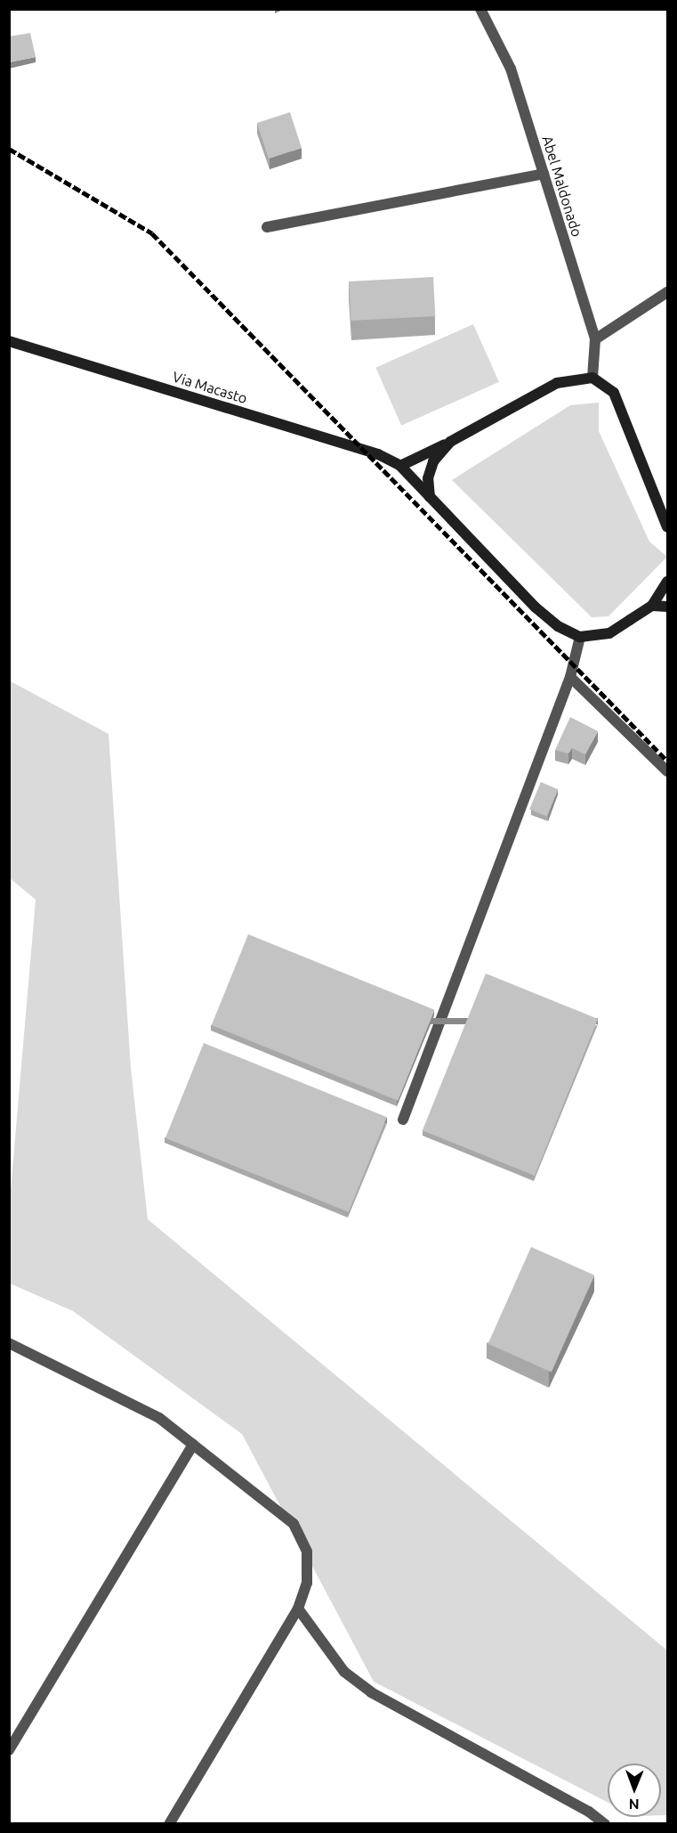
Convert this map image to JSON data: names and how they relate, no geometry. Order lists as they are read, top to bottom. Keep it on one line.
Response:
{"streets":{"street":["Abel Maldonado","Via Macasto"]},"north":"bottom"}
